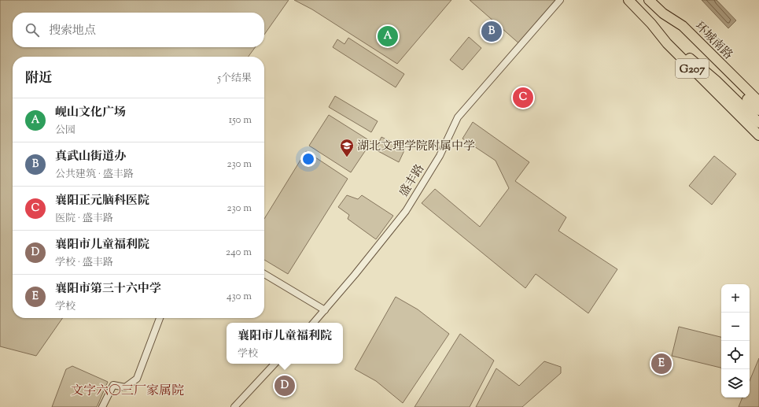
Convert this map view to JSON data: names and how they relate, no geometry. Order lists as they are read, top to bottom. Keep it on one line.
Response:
{"streets":{"highway":["环城南路","G207"],"street":["盛丰路"]},"crossings":[["环城南路","G207"]],"districts":["文字六〇三厂家属院"],"places":{"school or university":["湖北文理学院附属中学"]},"page":{"search":"搜索地点","pins":["B","A","C","E","D"],"heading":["附近","5个结果"],"list":[{"mark":"A","name":"岘山文化广场","note":"公园","value":"150 m"},{"mark":"B","name":"真武山街道办","note":"公共建筑 · 盛丰路","value":"230 m"},{"mark":"C","name":"襄阳正元脑科医院","note":"医院 · 盛丰路","value":"230 m"},{"mark":"D","name":"襄阳市儿童福利院","note":"学校 · 盛丰路","value":"240 m"},{"mark":"E","name":"襄阳市第三十六中学","note":"学校","value":"430 m"}],"map_buttons":["+","−"],"popup":["襄阳市儿童福利院","学校"]}}
